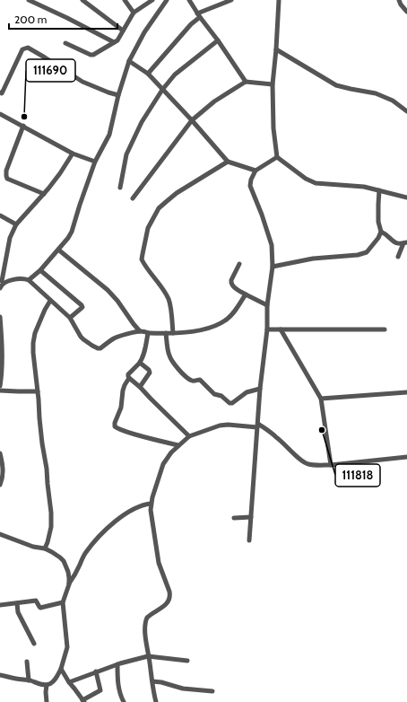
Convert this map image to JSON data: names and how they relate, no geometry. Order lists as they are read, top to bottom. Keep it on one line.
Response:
{"places":["111690","111818"],"scale_bar":"200 m"}
